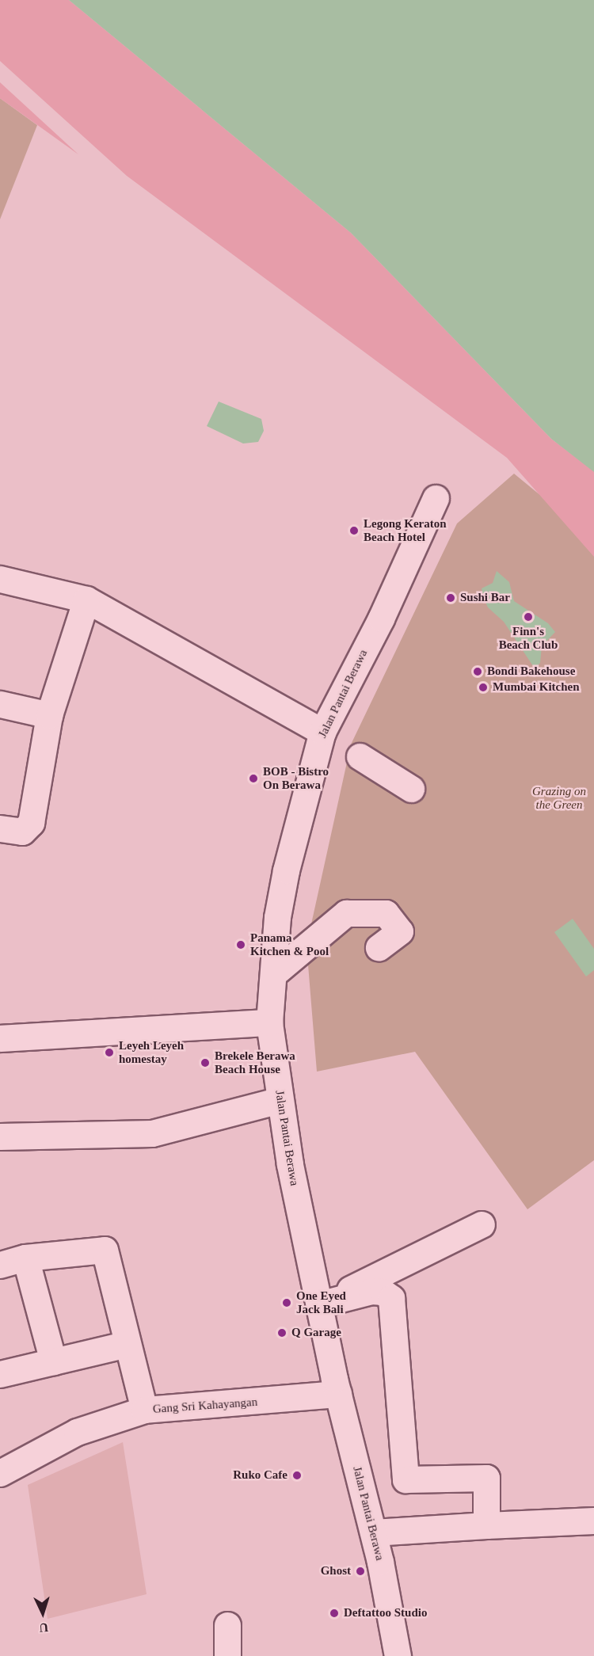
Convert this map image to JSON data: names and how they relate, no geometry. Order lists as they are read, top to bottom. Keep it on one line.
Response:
{"streets":{"street":["Jalan Pantai Berawa","Gang Sri Kahayangan"]},"crossings":[["Jalan Pantai Berawa","Gang Sri Kahayangan"]],"parks":["Grazing on the Green"],"places":["Legong Keraton Beach Hotel","Sushi Bar","Finn's Beach Club","Bondi Bakehouse","Mumbai Kitchen","BOB - Bistro On Berawa","Panama Kitchen & Pool","Leyeh Leyeh homestay","Brekele Berawa Beach House","One Eyed Jack Bali","Q Garage","Ruko Cafe","Ghost","Deftattoo Studio"],"north":"bottom"}
